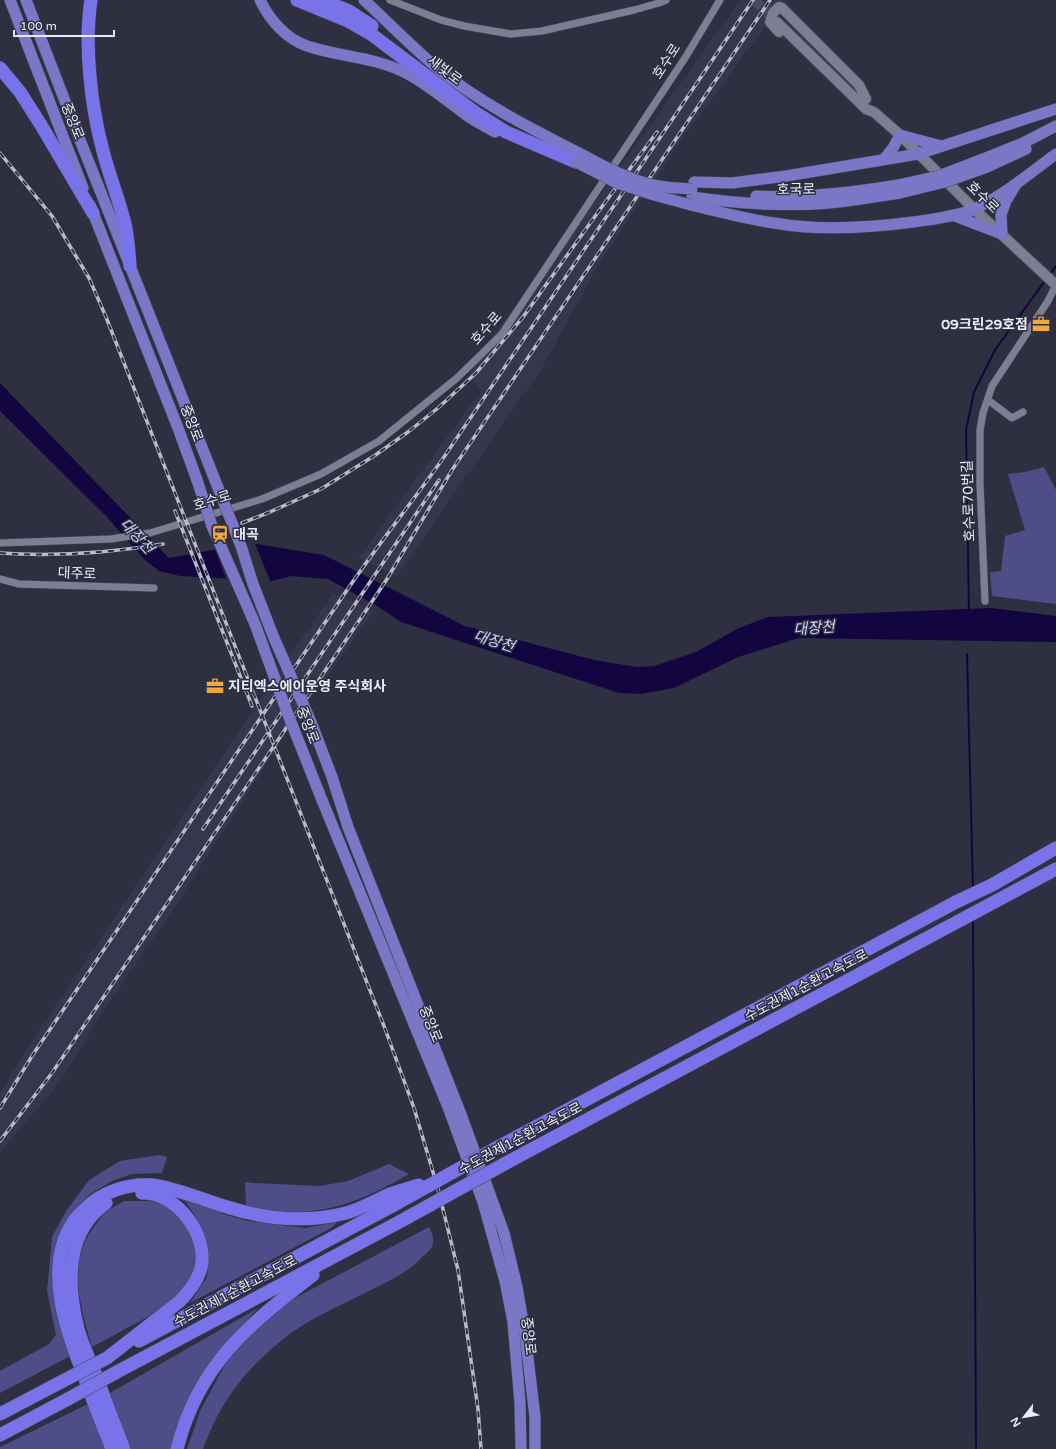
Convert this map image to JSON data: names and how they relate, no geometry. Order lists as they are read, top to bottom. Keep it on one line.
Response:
{"streets":{"highway":["새빛로","수도권제1순환고속도로"],"main road":["호수로","중앙로","호국로"],"street":["호수로70번길","대주로"]},"crossings":[["호수로","호수로70번길"]],"water":["대장천"],"places":{"office":["09크린29호점","지티엑스에이운영 주식회사"],"station":["대곡"]},"scale_bar":"100 m","north":"bottom left"}
